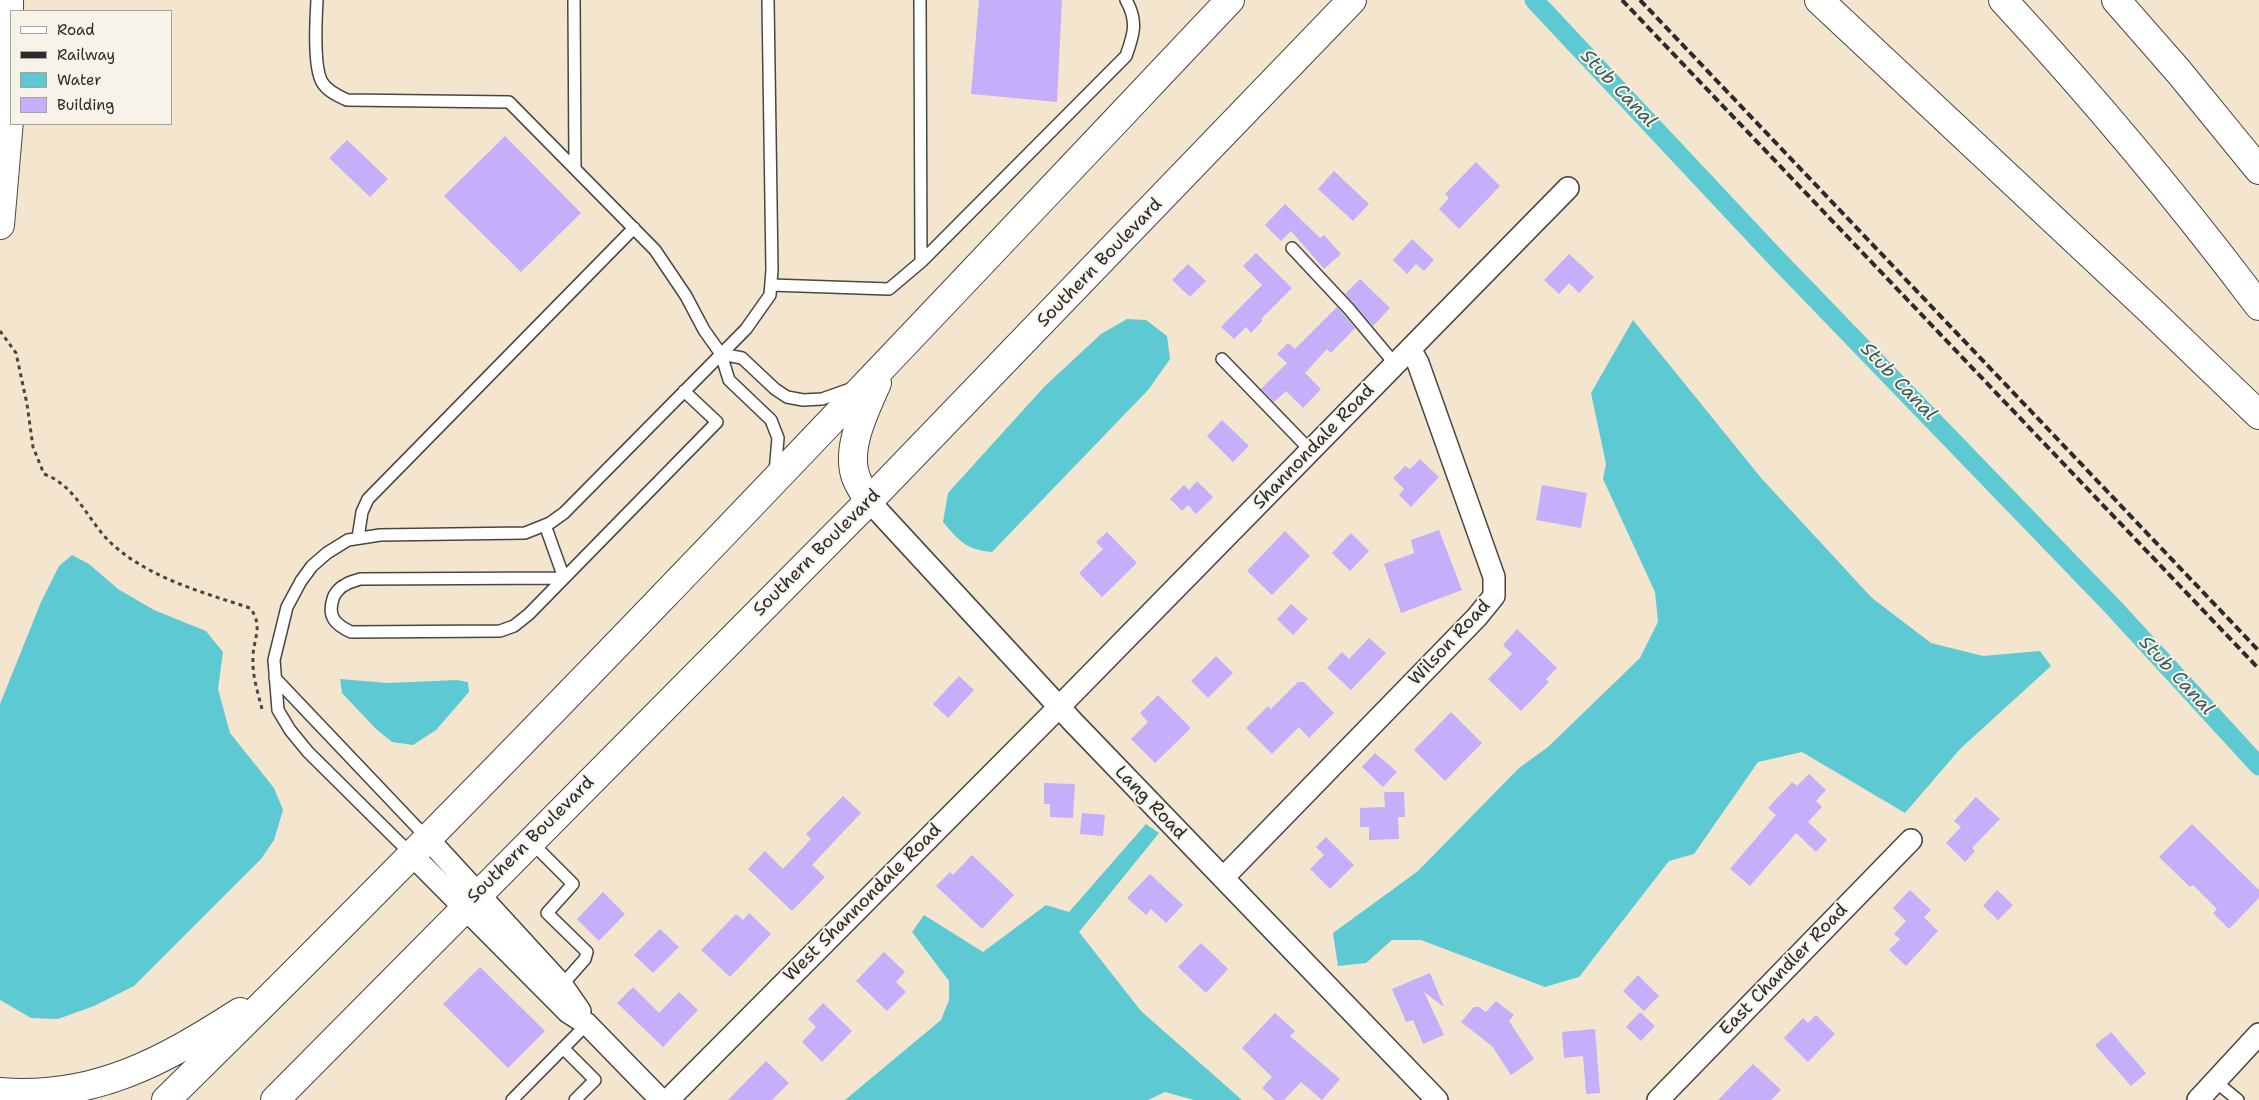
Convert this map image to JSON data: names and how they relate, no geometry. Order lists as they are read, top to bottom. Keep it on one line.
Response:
{"streets":{"main road":["Southern Boulevard"],"street":["Shannondale Road","Wilson Road","Lang Road","West Shannondale Road","East Chandler Road"]},"crossings":[["Southern Boulevard","Lang Road"],["Shannondale Road","Wilson Road"],["Shannondale Road","Lang Road"],["Shannondale Road","West Shannondale Road"],["Wilson Road","Lang Road"],["Lang Road","West Shannondale Road"]],"water":["Stub Canal"],"legend":["Road","Railway","Water","Building"]}
